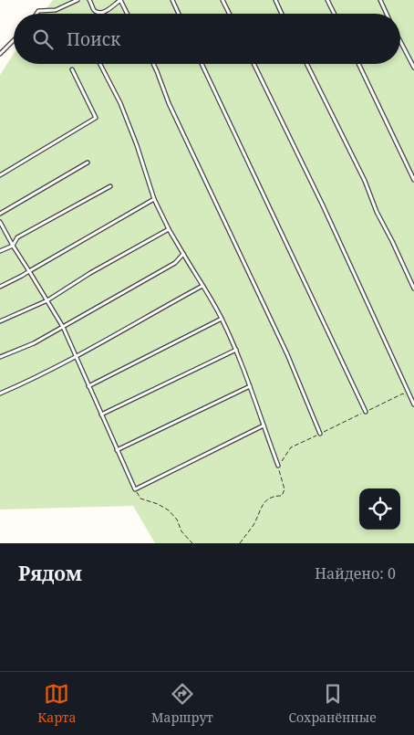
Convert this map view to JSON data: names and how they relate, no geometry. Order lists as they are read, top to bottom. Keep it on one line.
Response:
{"page":{"search":"Поиск","heading":["Рядом","Найдено: 0"],"nav":["Карта","Маршрут","Сохранённые"]}}
